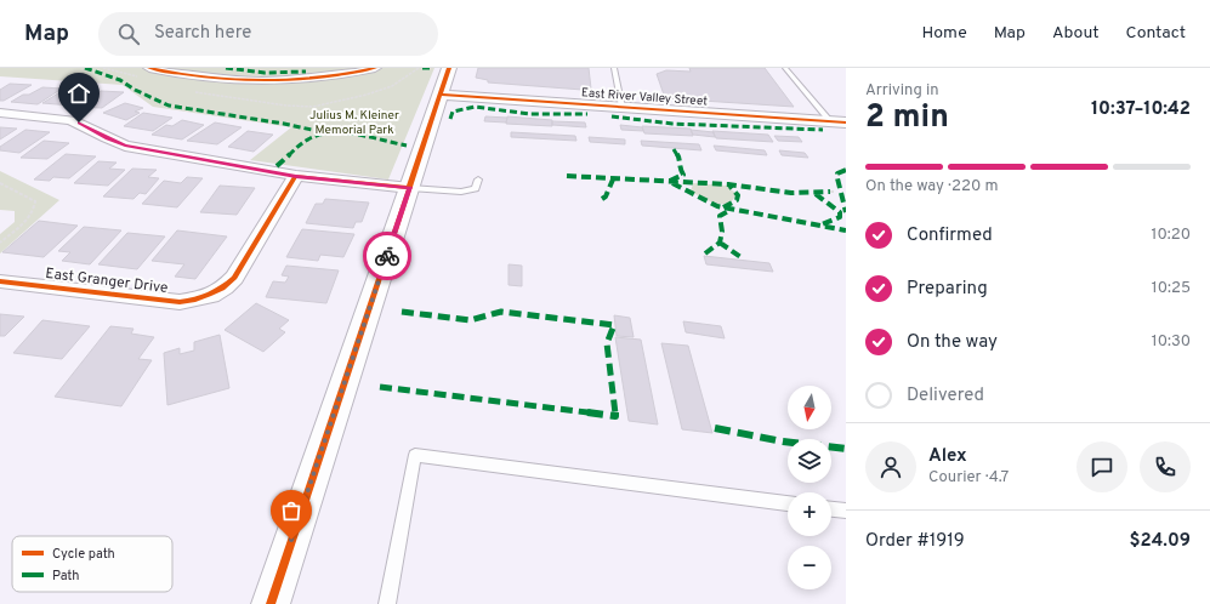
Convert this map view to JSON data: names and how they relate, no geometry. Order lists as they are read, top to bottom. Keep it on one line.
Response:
{"streets":{"street":["East River Valley Street","East Granger Drive"]},"parks":["Julius M. Kleiner Memorial Park"],"legend":["Cycle path","Path"],"north":"bottom","page":{"header":"Map","search":"Search here","nav":["Home","Map","About","Contact"],"heading":["2 min","Arriving in","10:37–10:42"],"panel":["Alex","Courier · 4.7","Order #1919","$24.09"],"bar":"On the way · 220 m","list":[["Confirmed","10:20"],["Preparing","10:25"],["On the way","10:30"],"Delivered"],"map_buttons":["+","−"]}}
